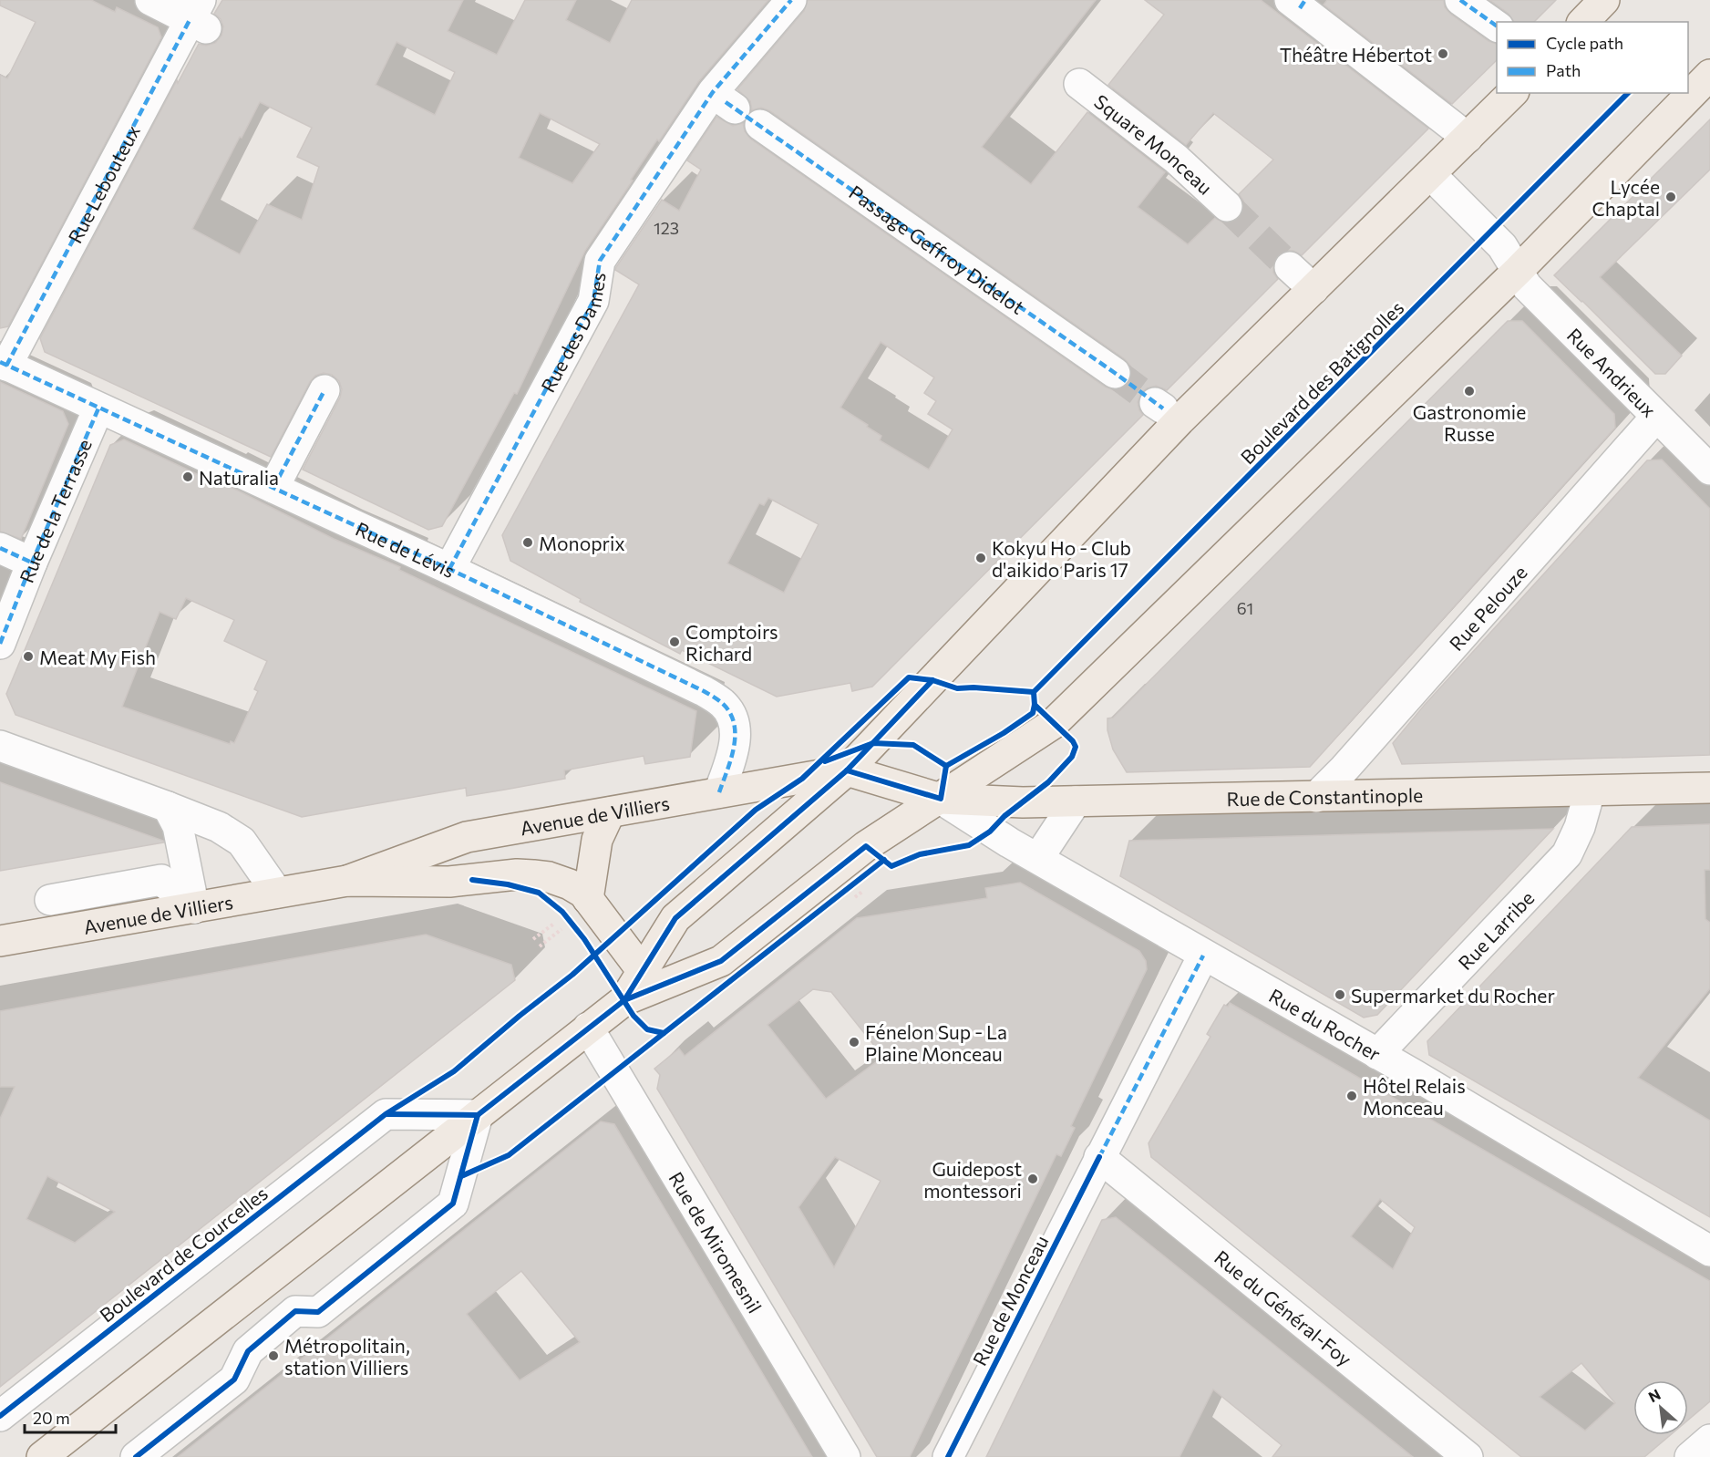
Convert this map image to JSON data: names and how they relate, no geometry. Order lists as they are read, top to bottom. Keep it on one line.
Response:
{"streets":{"main road":["Rue de Constantinople","Avenue de Villiers"],"street":["Square Monceau","Rue Lebouteux","Passage Geffroy Didelot","Rue des Dames","Rue Andrieux","Rue de la Terrasse","Rue de Lévis","Rue Pelouze","Rue Larribe","Rue du Rocher","Rue de Miromesnil","Boulevard de Courcelles","Rue de Monceau","Rue du Général-Foy"],"cycle path":["Boulevard des Batignolles"]},"crossings":[["Rue Lebouteux","Rue de Lévis"],["Rue des Dames","Rue de Lévis"],["Rue Andrieux","Rue Pelouze"],["Rue de la Terrasse","Rue de Lévis"],["Rue de Lévis","Avenue de Villiers"],["Rue Pelouze","Rue de Constantinople"],["Rue de Constantinople","Avenue de Villiers"],["Rue de Constantinople","Rue Larribe"],["Rue de Constantinople","Rue du Rocher"],["Rue Larribe","Rue du Rocher"],["Rue du Rocher","Rue de Monceau"],["Rue de Monceau","Rue du Général-Foy"]],"places":["Théâtre Hébertot","Lycée Chaptal","Gastronomie Russe","Naturalia","Monoprix","Kokyu Ho - Club d'aikido Paris 17","Comptoirs Richard","Meat My Fish","Supermarket du Rocher","Fénelon Sup - La Plaine Monceau","Hôtel Relais Monceau","Guidepost montessori","Métropolitain, station Villiers"],"house_numbers":["123","61"],"legend":["Cycle path","Path"],"scale_bar":"20 m","north":"top left"}
